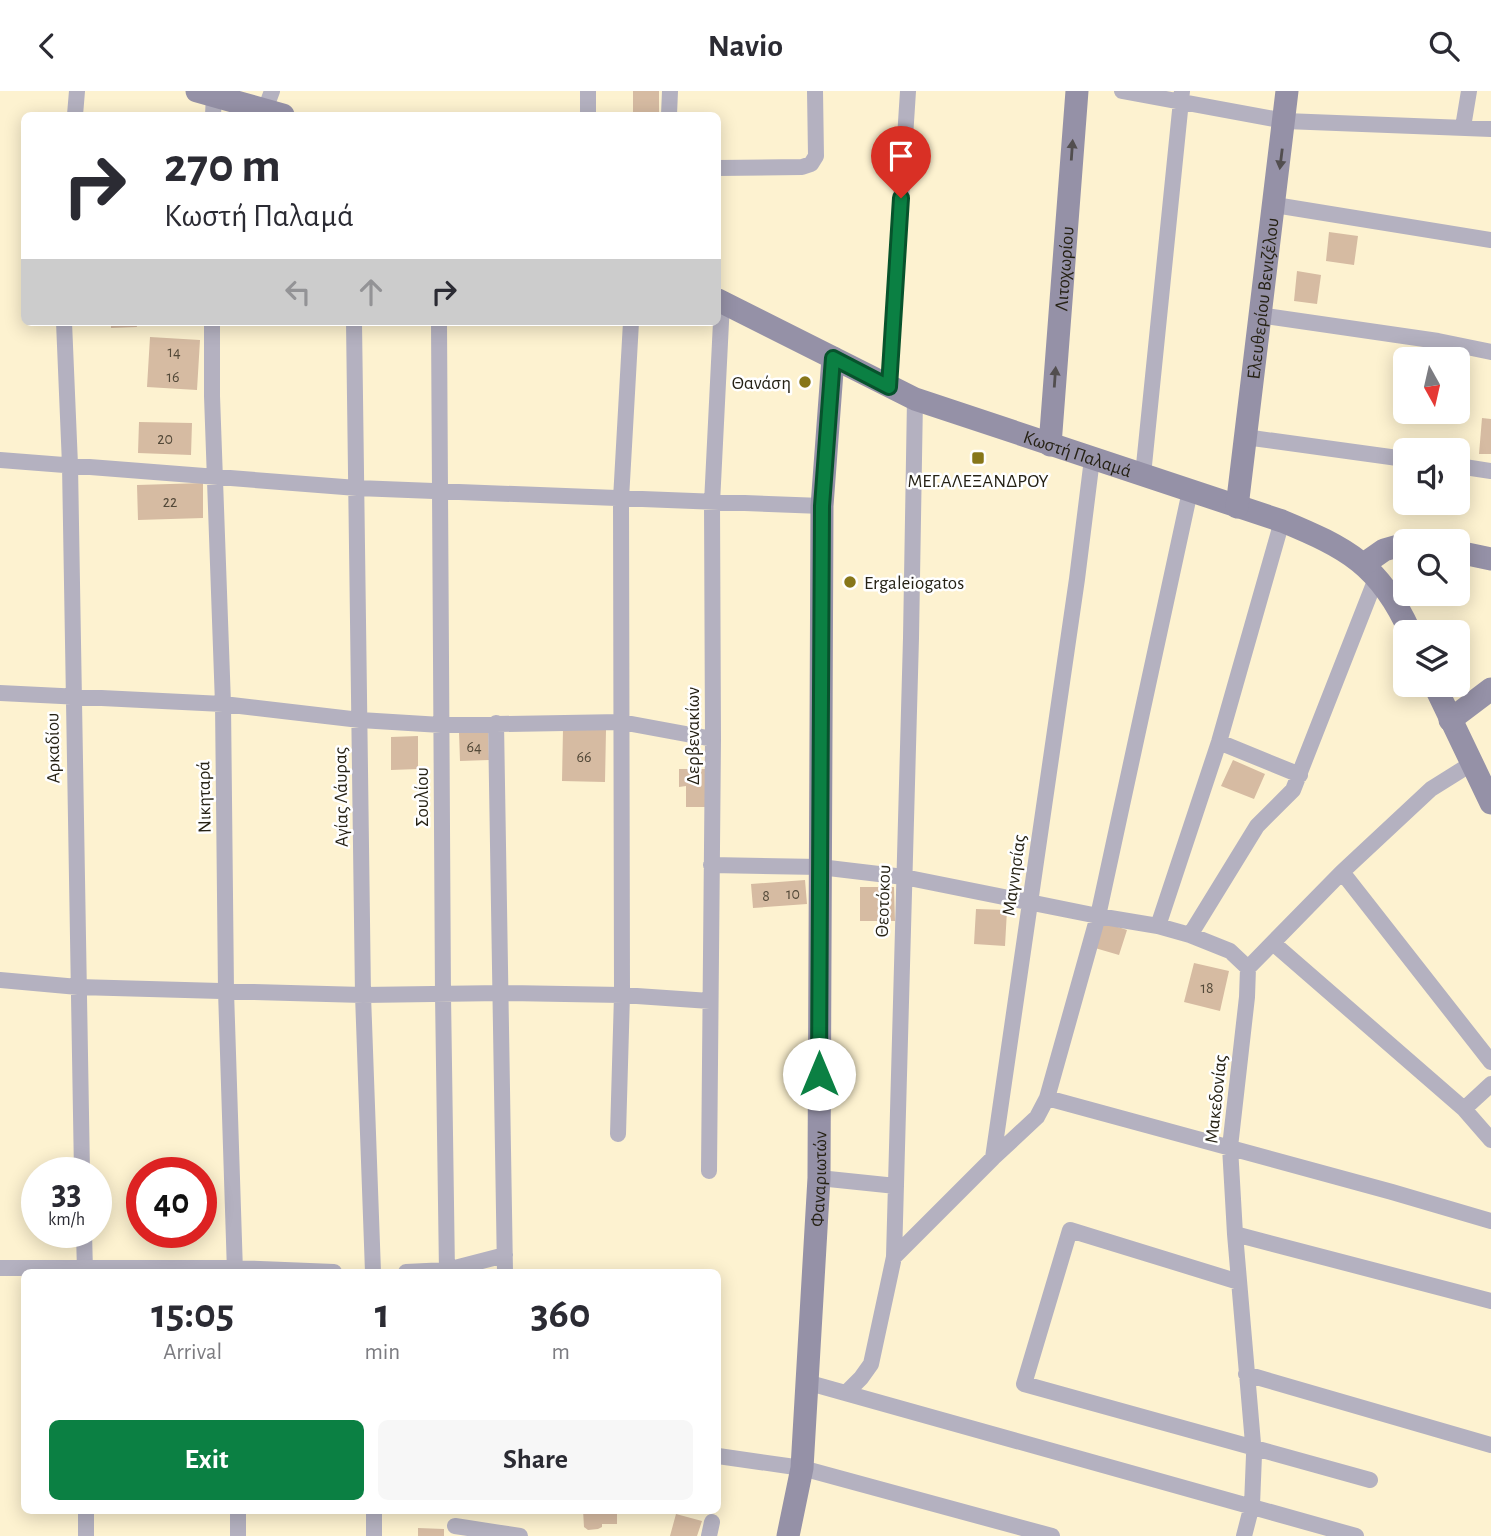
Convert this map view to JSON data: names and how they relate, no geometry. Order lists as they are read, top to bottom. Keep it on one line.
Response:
{"streets":{"street":["Λιτοχωρίου","Ελευθερίου Βενιζέλου","Κωστή Παλαμά","Δερβενακίων","Αρκαδίου","Νικηταρά","Αγίας Λάυρας","Σουλίου","Μαγνησίας","Θεοτόκου","Μακεδονίας","Φαναριωτών"]},"crossings":[["Λιτοχωρίου","Κωστή Παλαμά"],["Ελευθερίου Βενιζέλου","Κωστή Παλαμά"],["Κωστή Παλαμά","Μαγνησίας"],["Κωστή Παλαμά","Θεοτόκου"],["Κωστή Παλαμά","Φαναριωτών"]],"places":{"other":["Θανάση","Ergaleiogatos"],"transit":["ΜΕΓ.ΑΛΕΞΑΝΔΡΟΥ"]},"house_numbers":["14","16","20","22","64","66","10","8","18"],"north":"bottom","page":{"header":"Navio","turn":["270 m","Κωστή Παλαμά"],"speed":"33 km/h","limit":"40","eta":["15:05","Arrival","1","min","360","m"],"buttons":["Exit","Share"]}}
